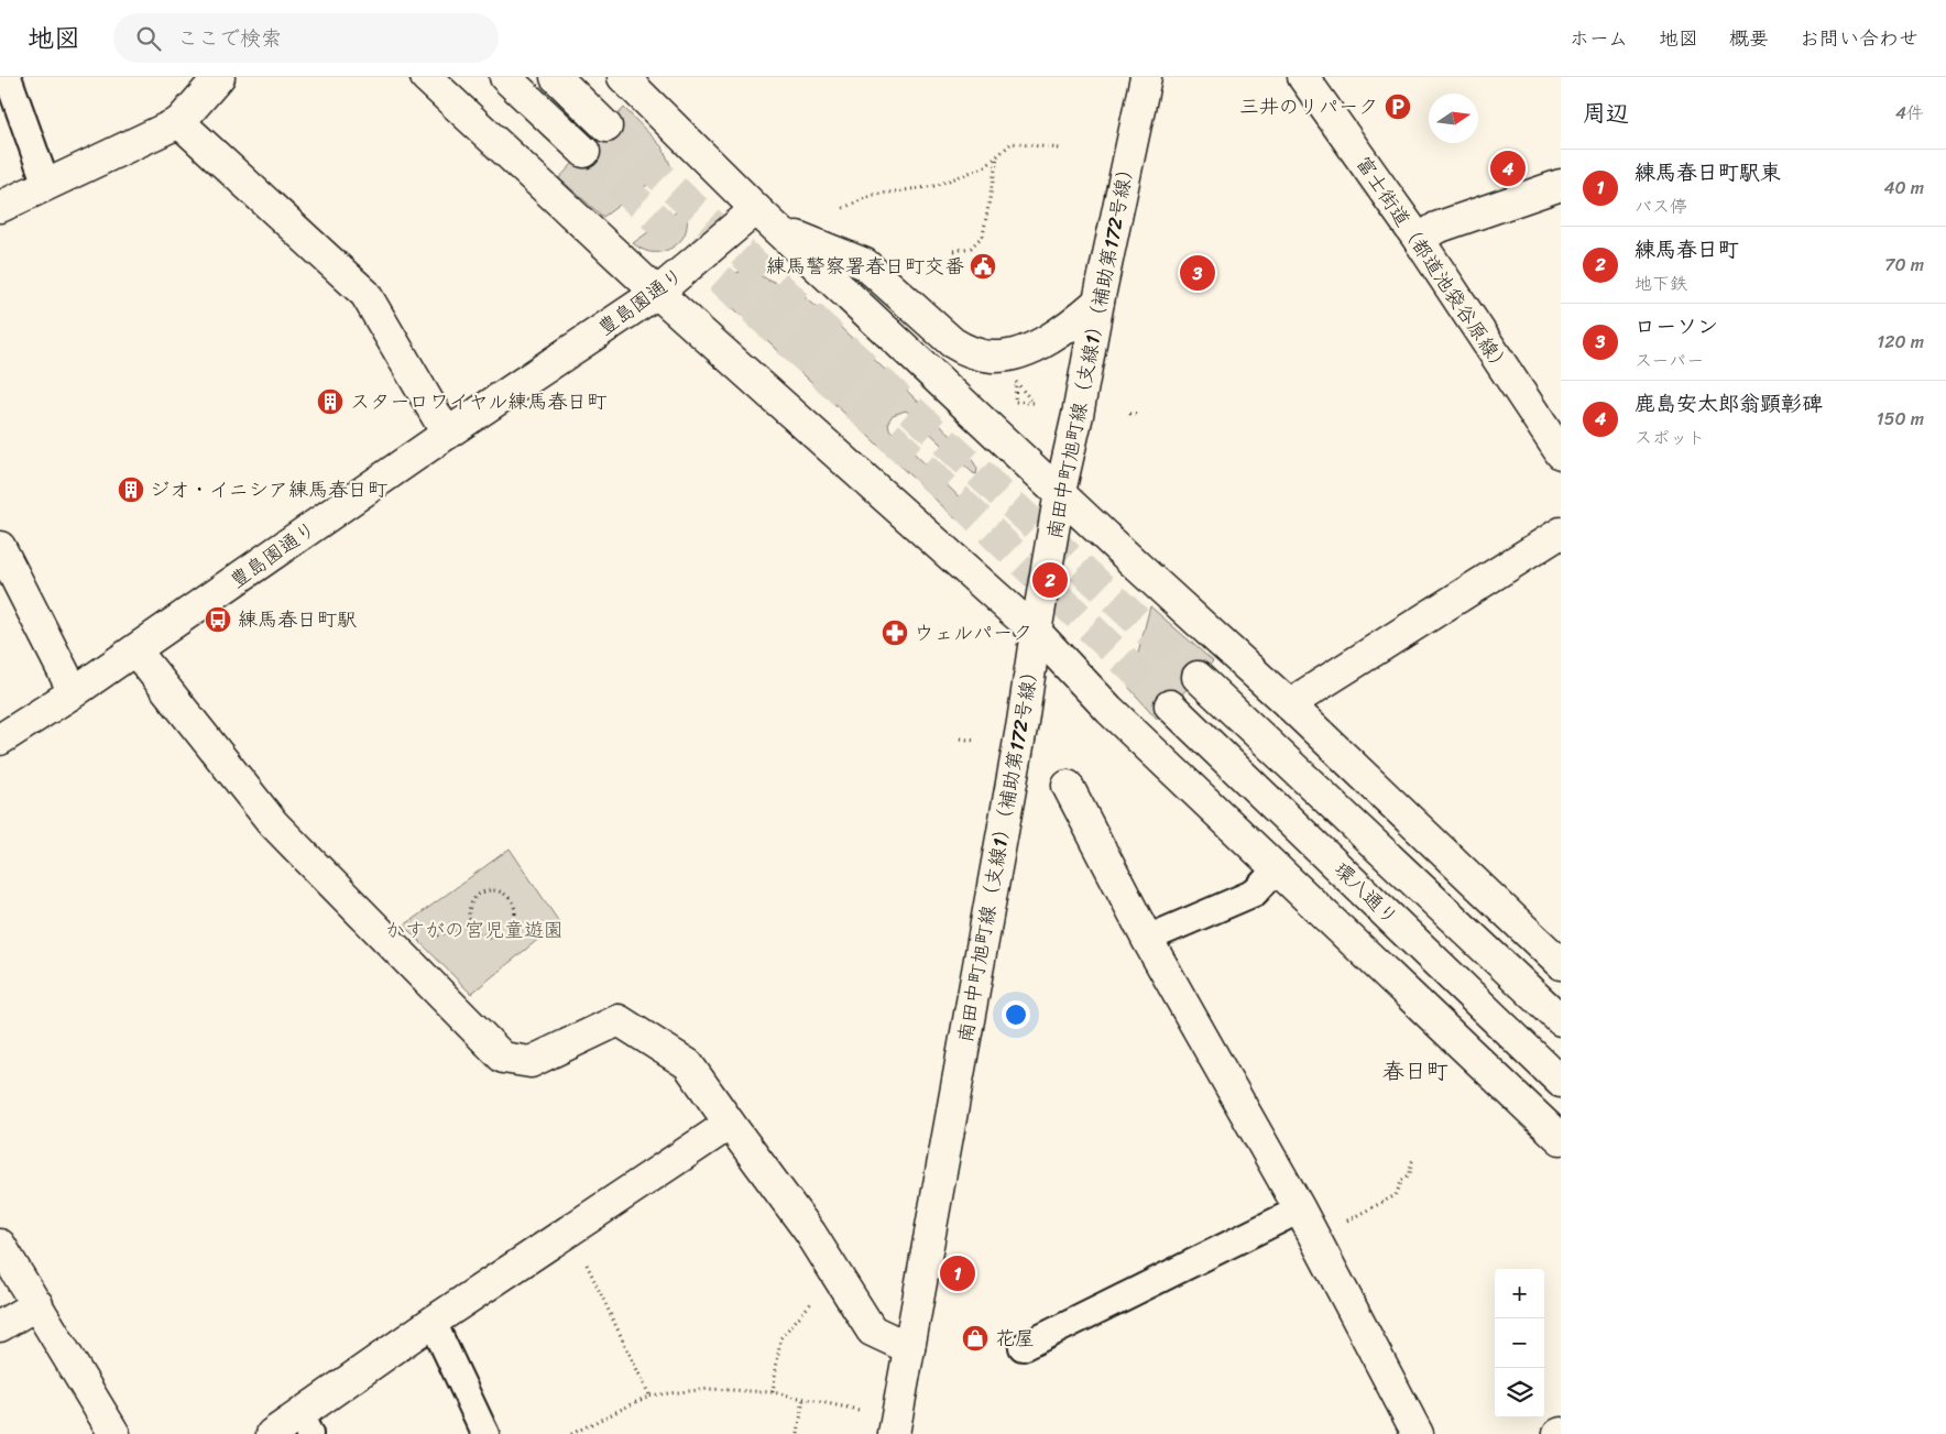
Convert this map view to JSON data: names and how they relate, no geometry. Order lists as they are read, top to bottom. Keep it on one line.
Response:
{"streets":{"main road":["富士街道（都道池袋谷原線）","豊島園通り","南田中町旭町線（支線1）（補助第172号線）","環八通り"]},"districts":["春日町"],"parks":["かすがの宮児童遊園"],"places":{"parking":["三井のリパーク"],"public building":["練馬警察署春日町交番"],"building":["スターロワイヤル練馬春日町","ジオ・イニシア練馬春日町"],"bus stop":["練馬春日町駅"],"pharmacy":["ウェルパーク"],"shop":["花屋"]},"north":"right","page":{"header":"地図","search":"ここで検索","nav":["ホーム","地図","概要","お問い合わせ"],"heading":["周辺","4件"],"pins":["4","3","2","1"],"list":[{"mark":"1","name":"練馬春日町駅東","note":"バス停","value":"40 m"},{"mark":"2","name":"練馬春日町","note":"地下鉄","value":"70 m"},{"mark":"3","name":"ローソン","note":"スーパー","value":"120 m"},{"mark":"4","name":"鹿島安太郎翁顕彰碑","note":"スポット","value":"150 m"}],"map_buttons":["+","−"]}}
